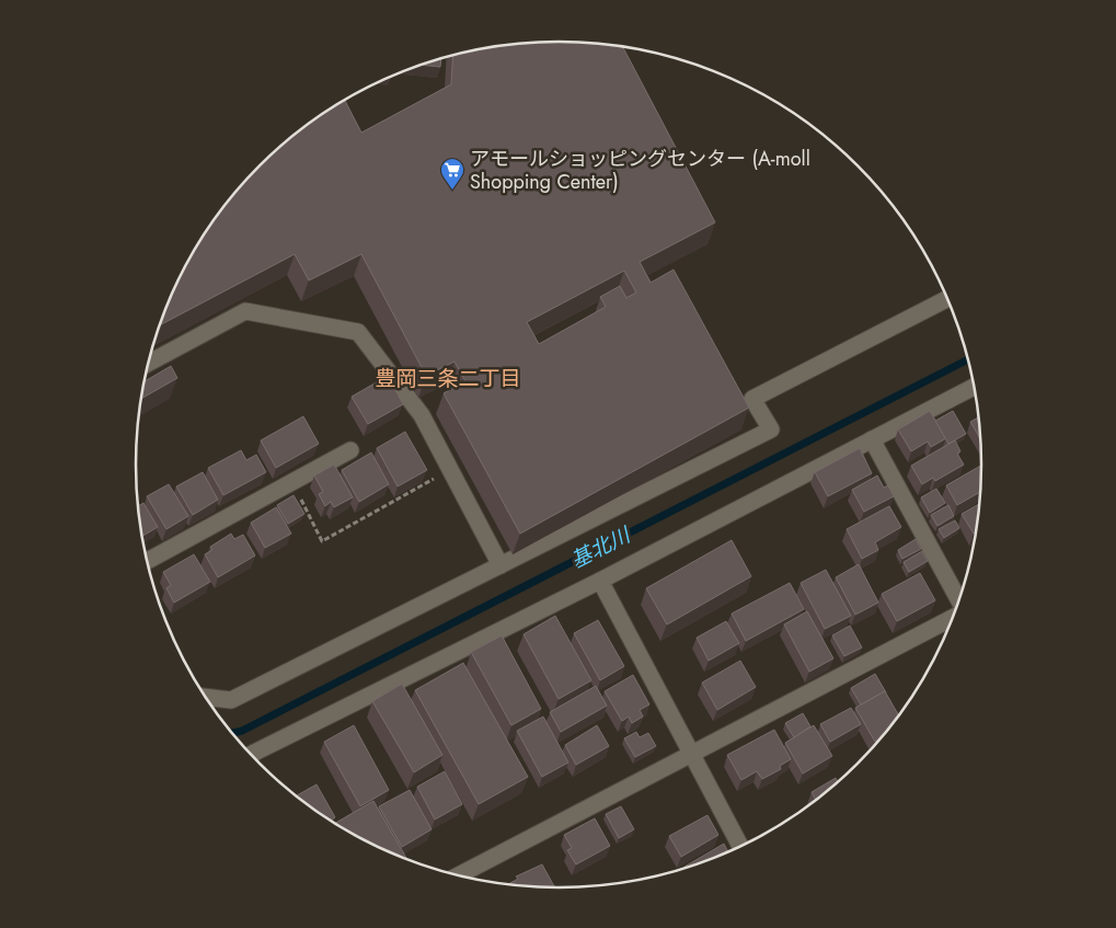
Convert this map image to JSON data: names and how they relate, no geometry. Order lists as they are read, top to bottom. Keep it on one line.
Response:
{"districts":["豊岡三条二丁目"],"water":["基北川"],"places":{"supermarket":["アモールショッピングセンター (A-moll Shopping Center)"]}}
